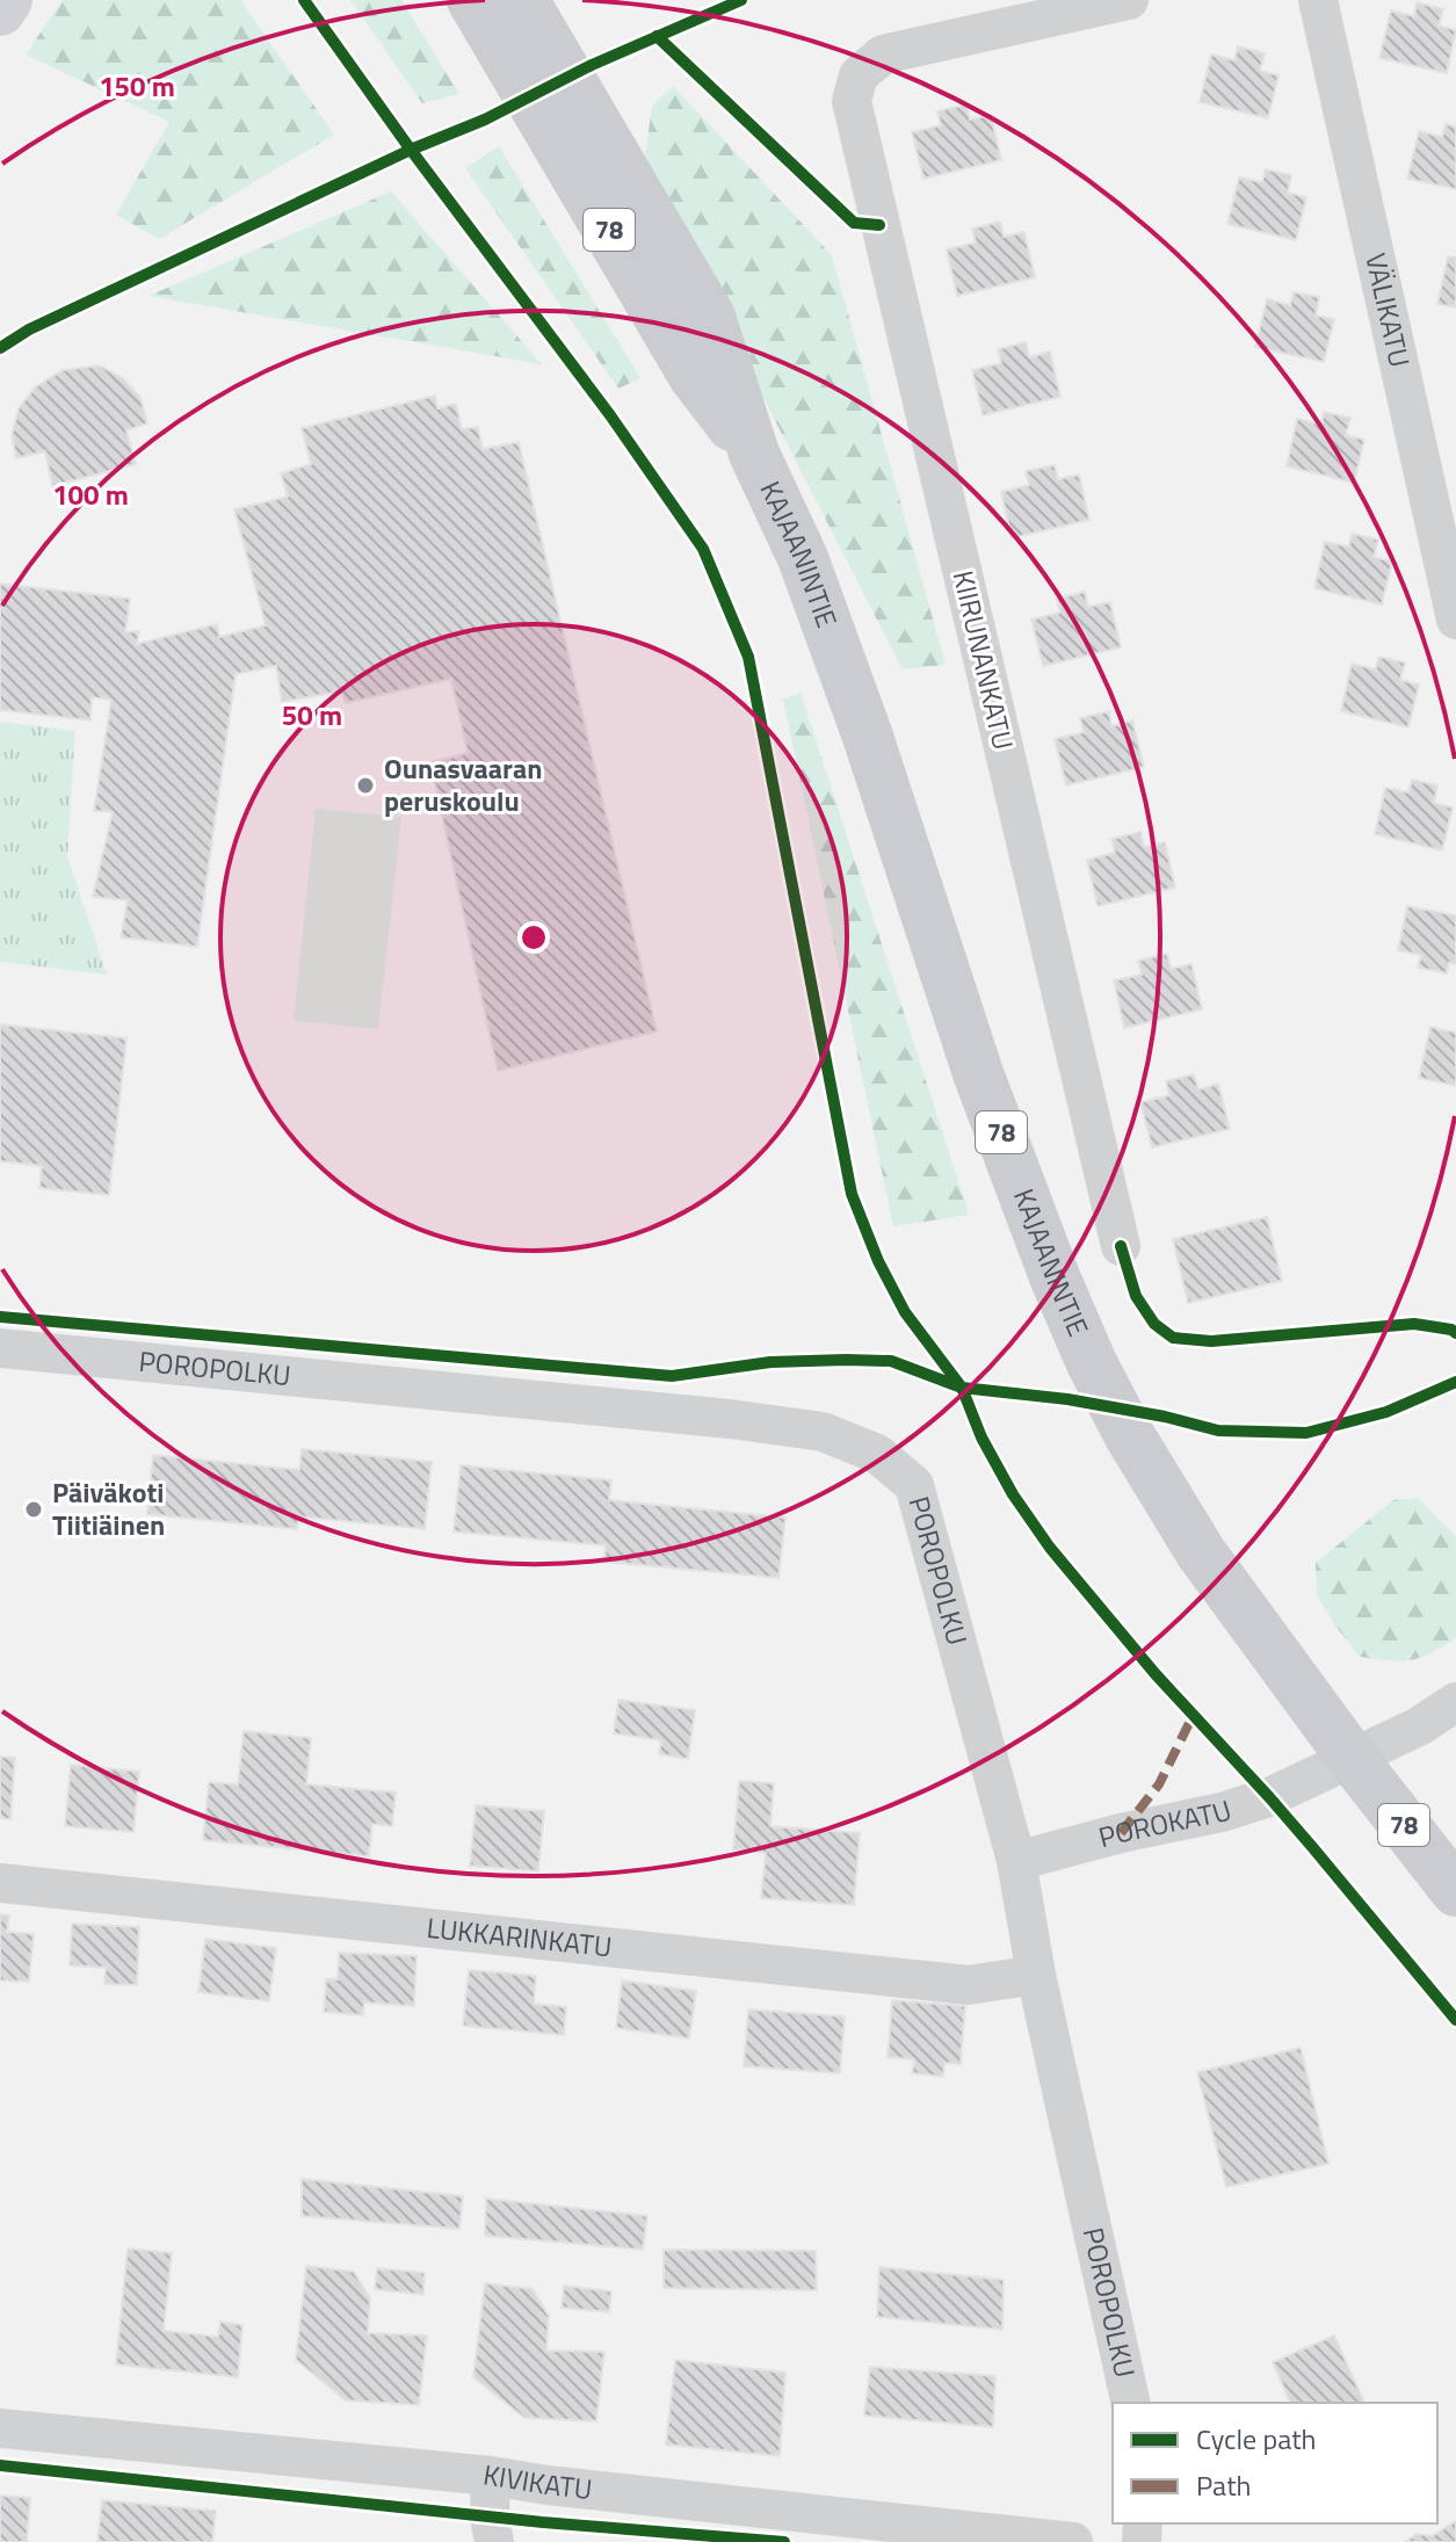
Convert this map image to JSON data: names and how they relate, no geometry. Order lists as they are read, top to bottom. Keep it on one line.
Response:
{"streets":{"main road":["78","KAJAANINTIE"],"street":["VÄLIKATU","KIIRUNANKATU","POROPOLKU","POROKATU","LUKKARINKATU","KIVIKATU"]},"crossings":[["KAJAANINTIE","POROKATU"],["POROPOLKU","POROKATU"],["POROPOLKU","LUKKARINKATU"]],"places":["Ounasvaaran peruskoulu","Päiväkoti Tiitiäinen"],"legend":["Cycle path","Path"],"rings":["150 m","100 m","50 m"]}
